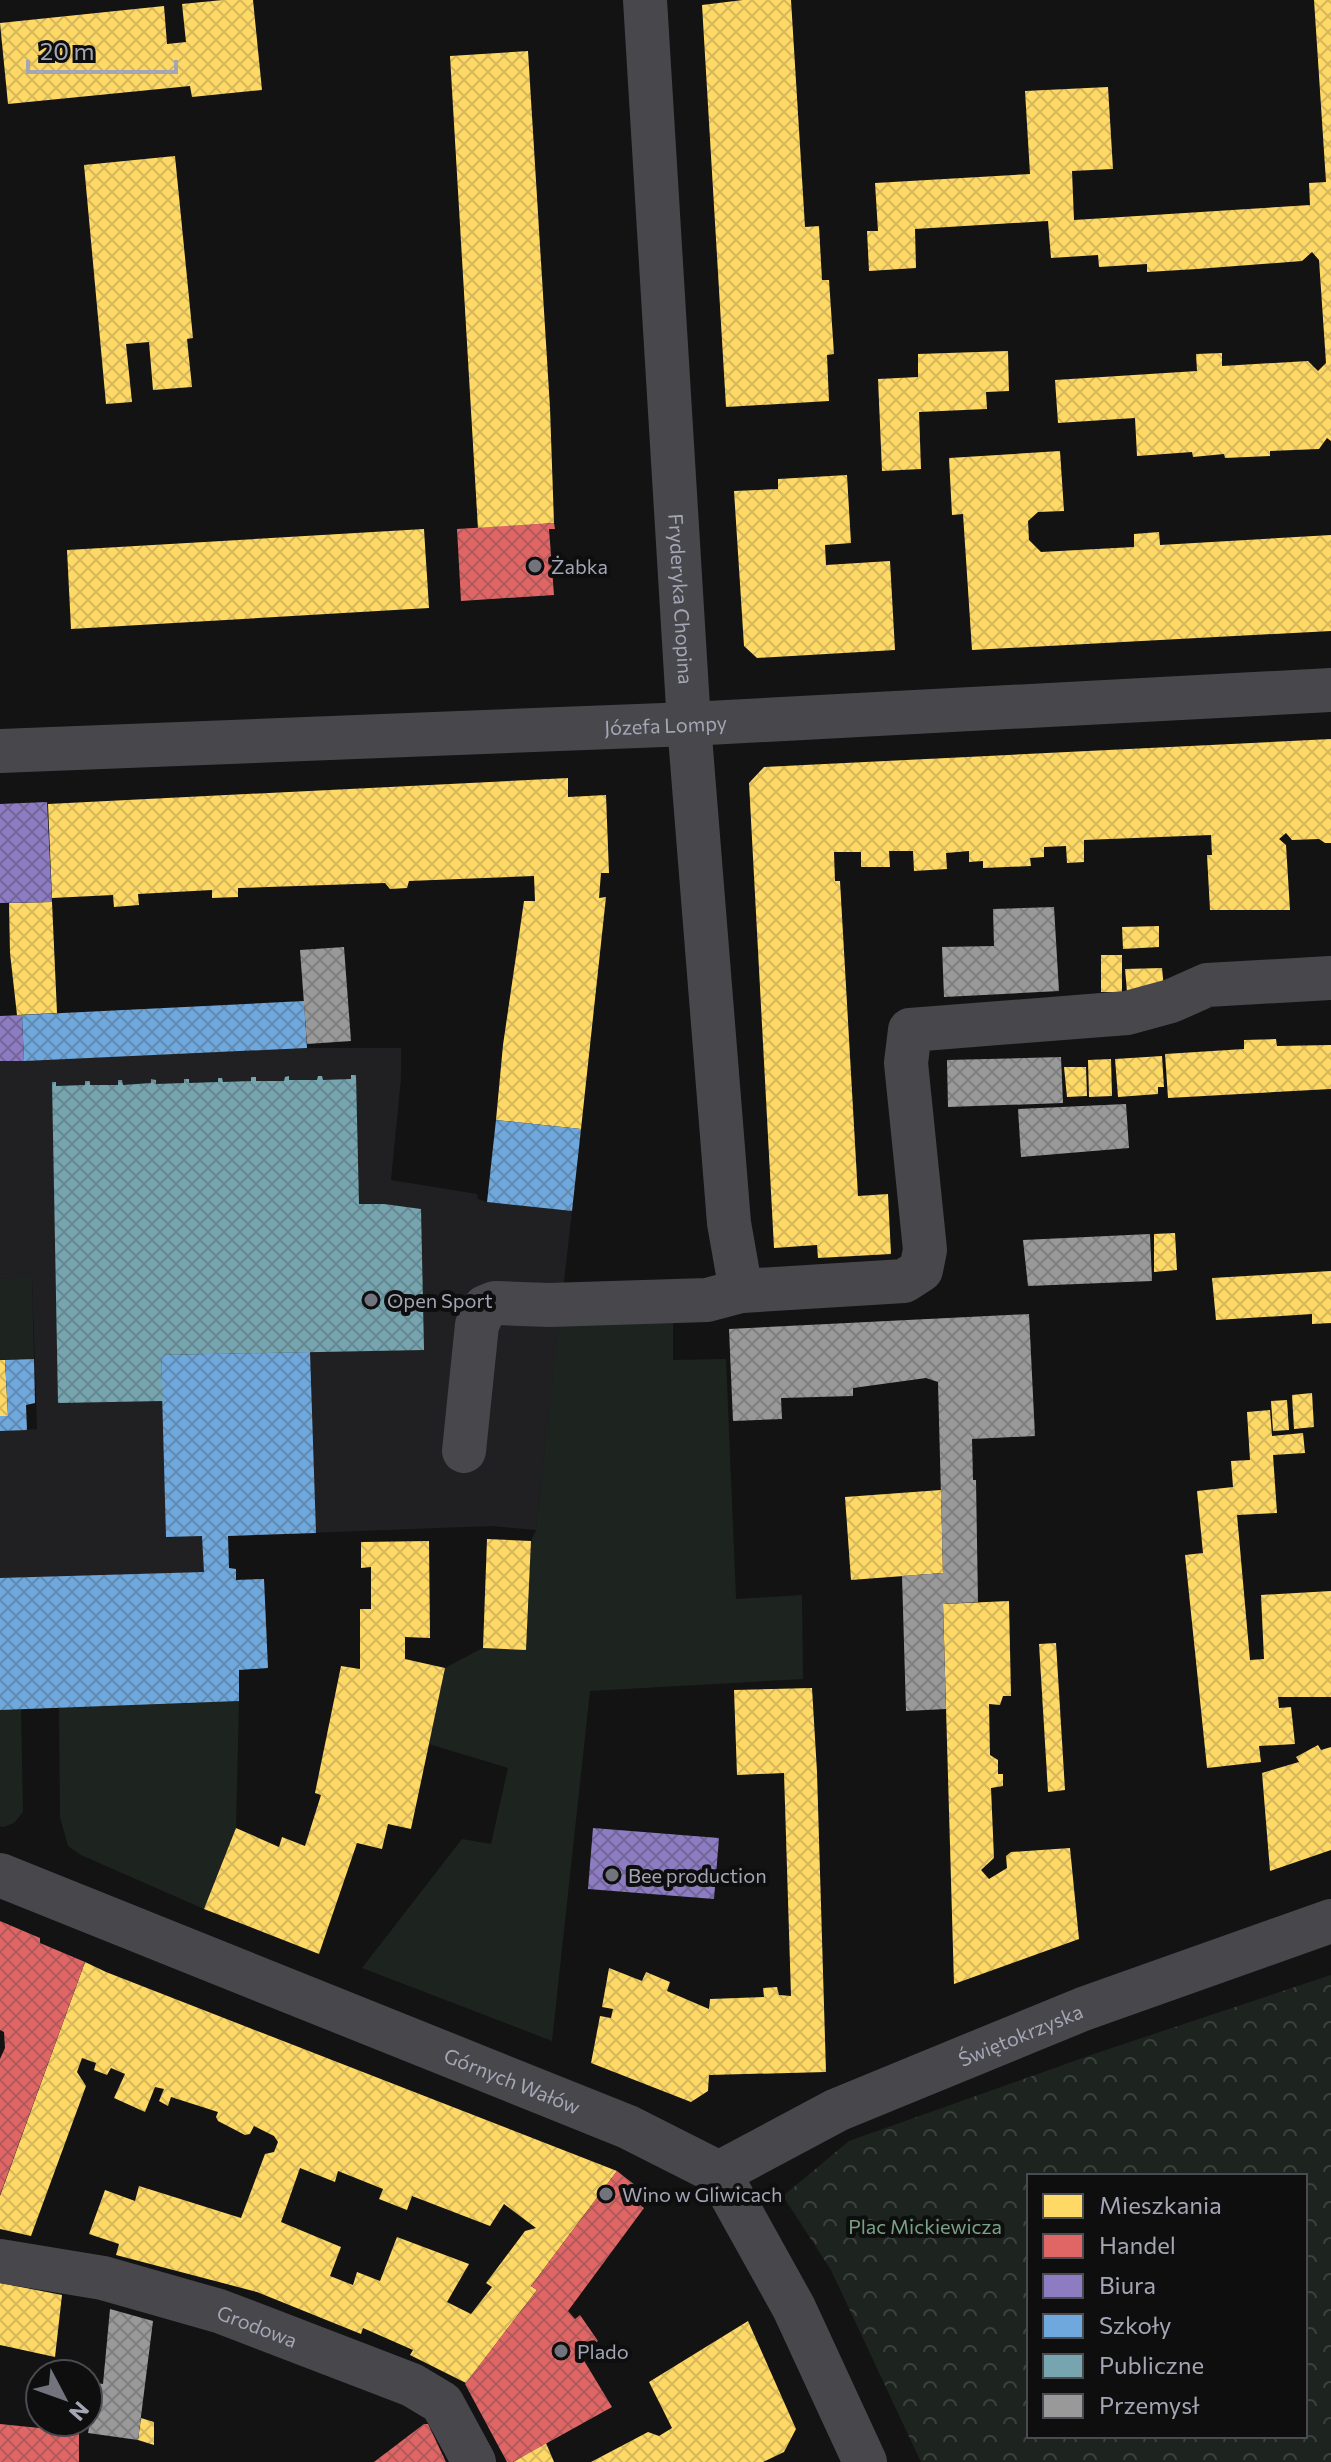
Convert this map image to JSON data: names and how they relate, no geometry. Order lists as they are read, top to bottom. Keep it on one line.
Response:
{"streets":{"street":["Fryderyka Chopina","Józefa Lompy","Świętokrzyska","Górnych Wałów","Grodowa"]},"crossings":[["Fryderyka Chopina","Józefa Lompy"],["Świętokrzyska","Górnych Wałów"]],"parks":["Plac Mickiewicza"],"places":["Żabka","Open Sport","Bee production","Wino w Gliwicach","Plado"],"legend":["Mieszkania","Handel","Biura","Szkoły","Publiczne","Przemysł"],"scale_bar":"20 m","north":"bottom right"}
